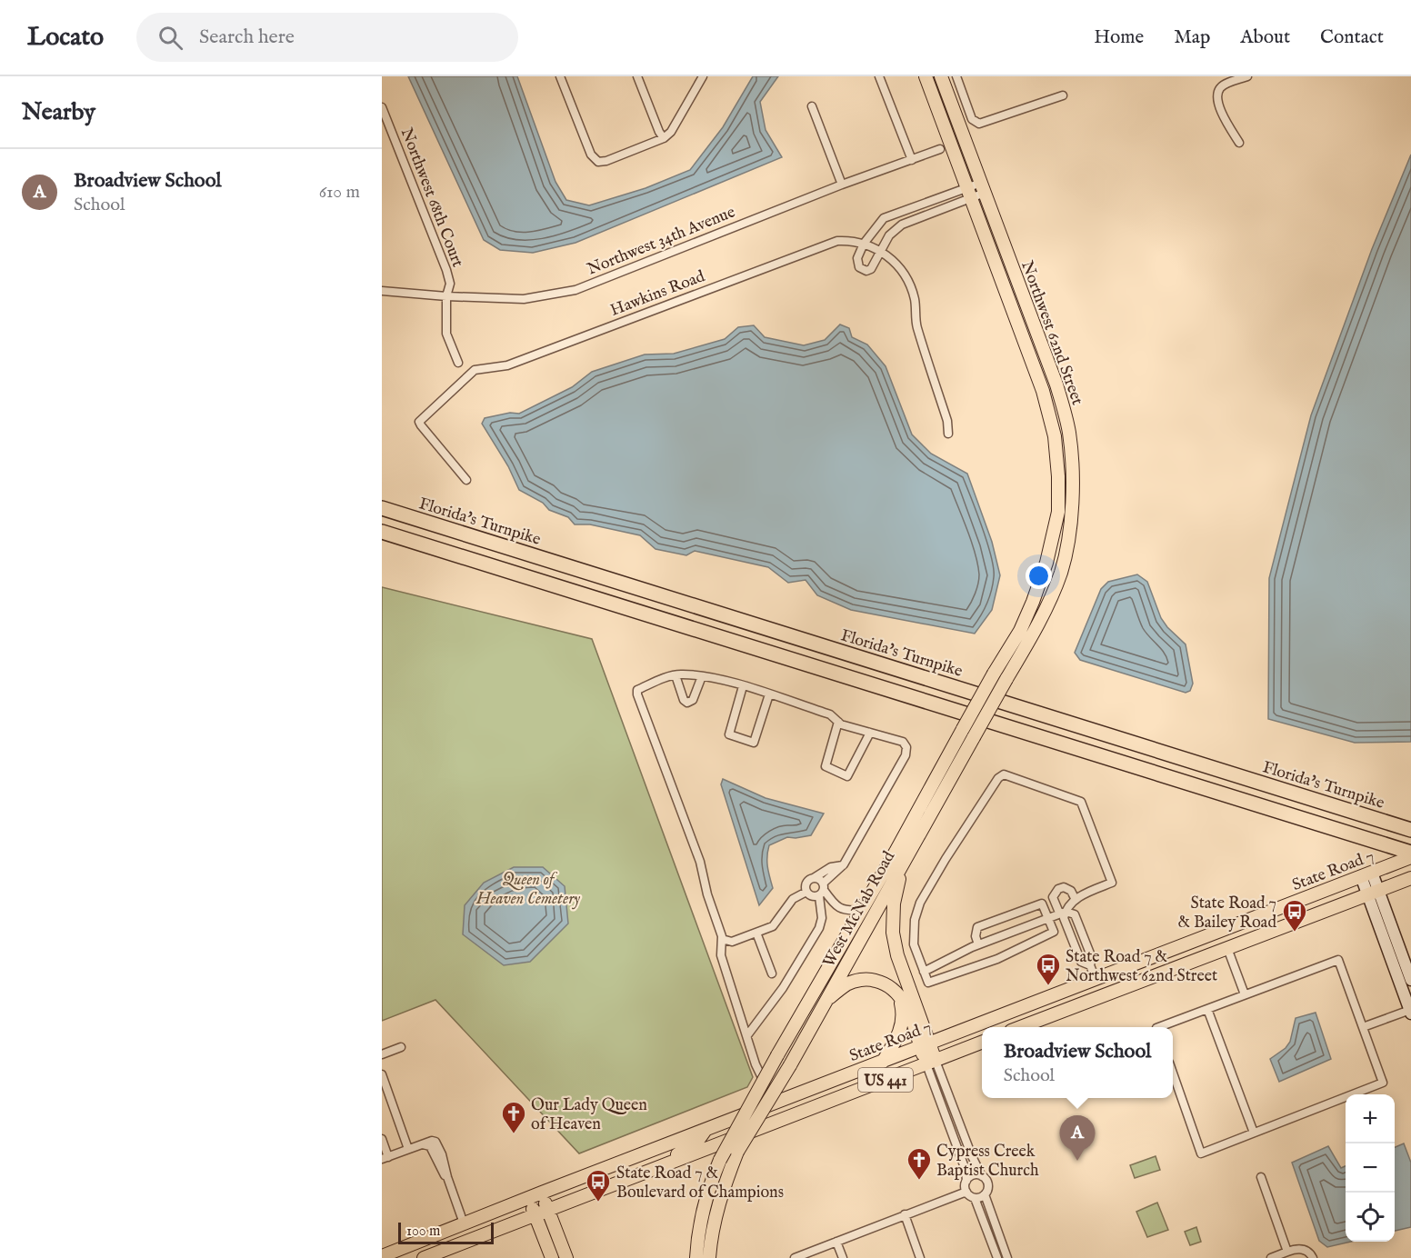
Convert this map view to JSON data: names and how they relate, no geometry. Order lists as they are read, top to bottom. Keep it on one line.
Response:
{"streets":{"highway":["Florida's Turnpike"],"main road":["Northwest 62nd Street","State Road 7","West McNab Road","US 441"],"street":["Northwest 68th Court","Northwest 34th Avenue","Hawkins Road"]},"crossings":[["Northwest 68th Court","Northwest 34th Avenue"],["Northwest 62nd Street","West McNab Road"],["State Road 7","West McNab Road"]],"parks":["Queen of Heaven Cemetery"],"places":{"bus stop":["State Road 7 & Bailey Road","State Road 7 & Northwest 62nd Street","State Road 7 & Boulevard of Champions"],"church":["Our Lady Queen of Heaven","Cypress Creek Baptist Church"]},"scale_bar":"100 m","page":{"header":"Locato","search":"Search here","nav":["Home","Map","About","Contact"],"heading":"Nearby","list":[{"mark":"A","name":"Broadview School","note":"School","value":"610 m"}],"popup":["Broadview School","School"],"map_buttons":["+","−"],"pins":"A","scale":"100 m"}}
